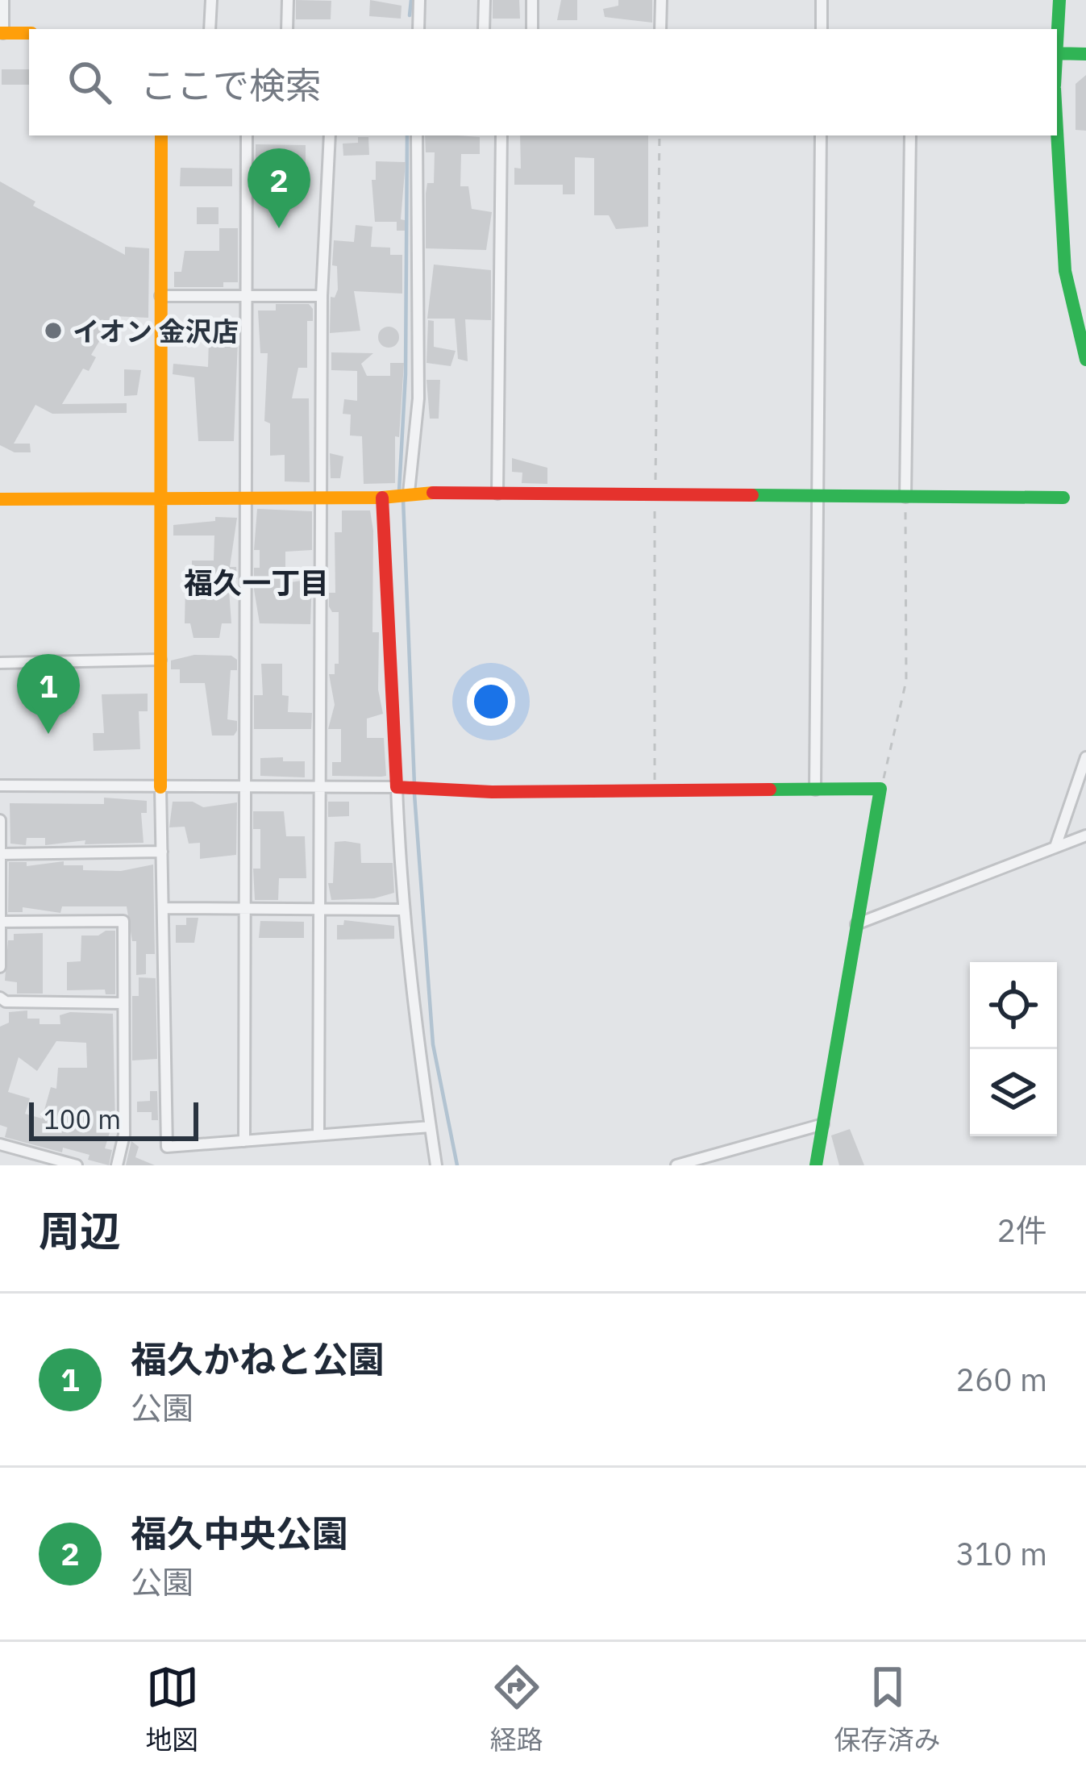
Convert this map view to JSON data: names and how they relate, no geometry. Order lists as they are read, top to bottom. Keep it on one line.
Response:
{"districts":["福久一丁目"],"places":["イオン 金沢店"],"scale_bar":"100 m","page":{"search":"ここで検索","pins":["2","1"],"scale":"100 m","heading":["周辺","2件"],"list":[{"mark":"1","name":"福久かねと公園","note":"公園","value":"260 m"},{"mark":"2","name":"福久中央公園","note":"公園","value":"310 m"}],"nav":["地図","経路","保存済み"]}}
